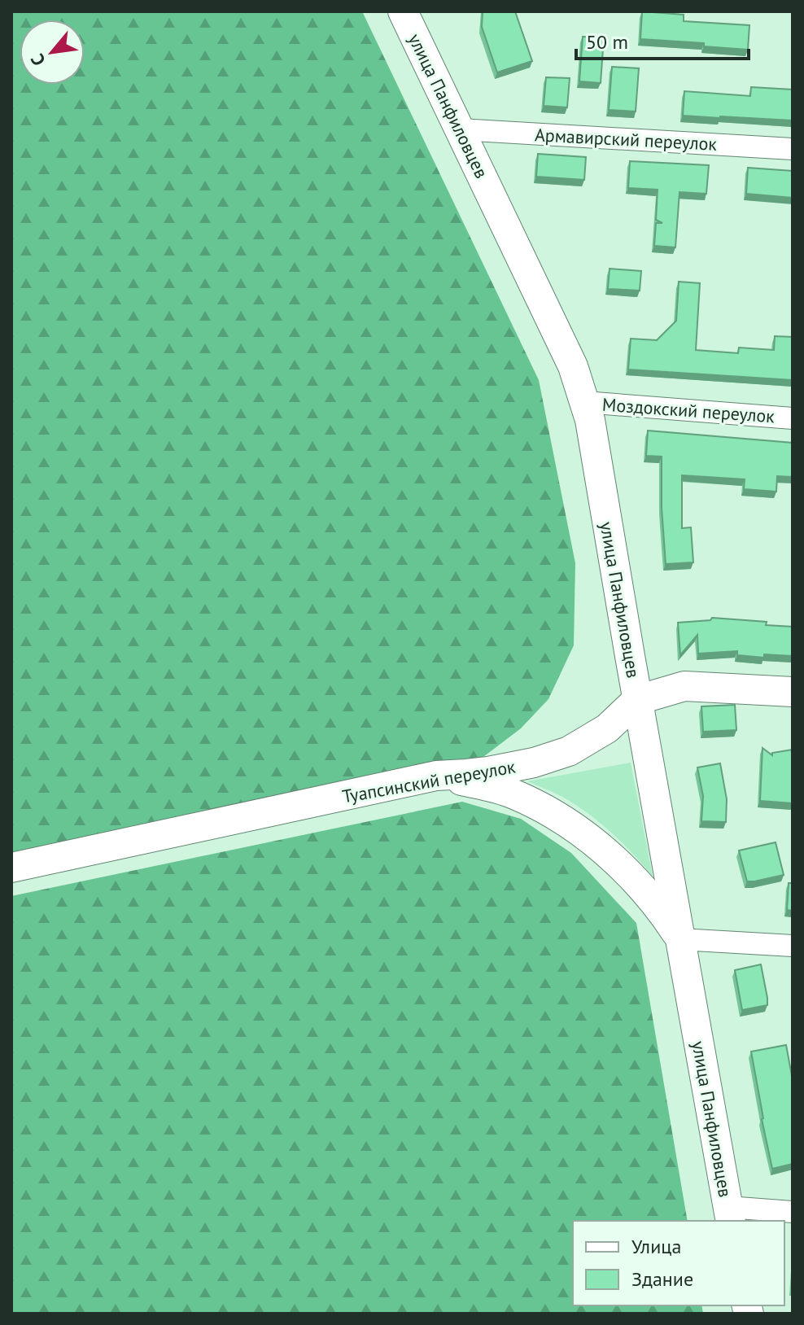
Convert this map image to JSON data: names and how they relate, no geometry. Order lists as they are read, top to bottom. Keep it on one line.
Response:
{"streets":{"street":["улица Панфиловцев","Армавирский переулок","Моздокский переулок","Туапсинский переулок"]},"crossings":[["улица Панфиловцев","Армавирский переулок"],["улица Панфиловцев","Моздокский переулок"],["улица Панфиловцев","Туапсинский переулок"]],"legend":["Улица","Здание"],"scale_bar":"50 m","north":"bottom left"}
